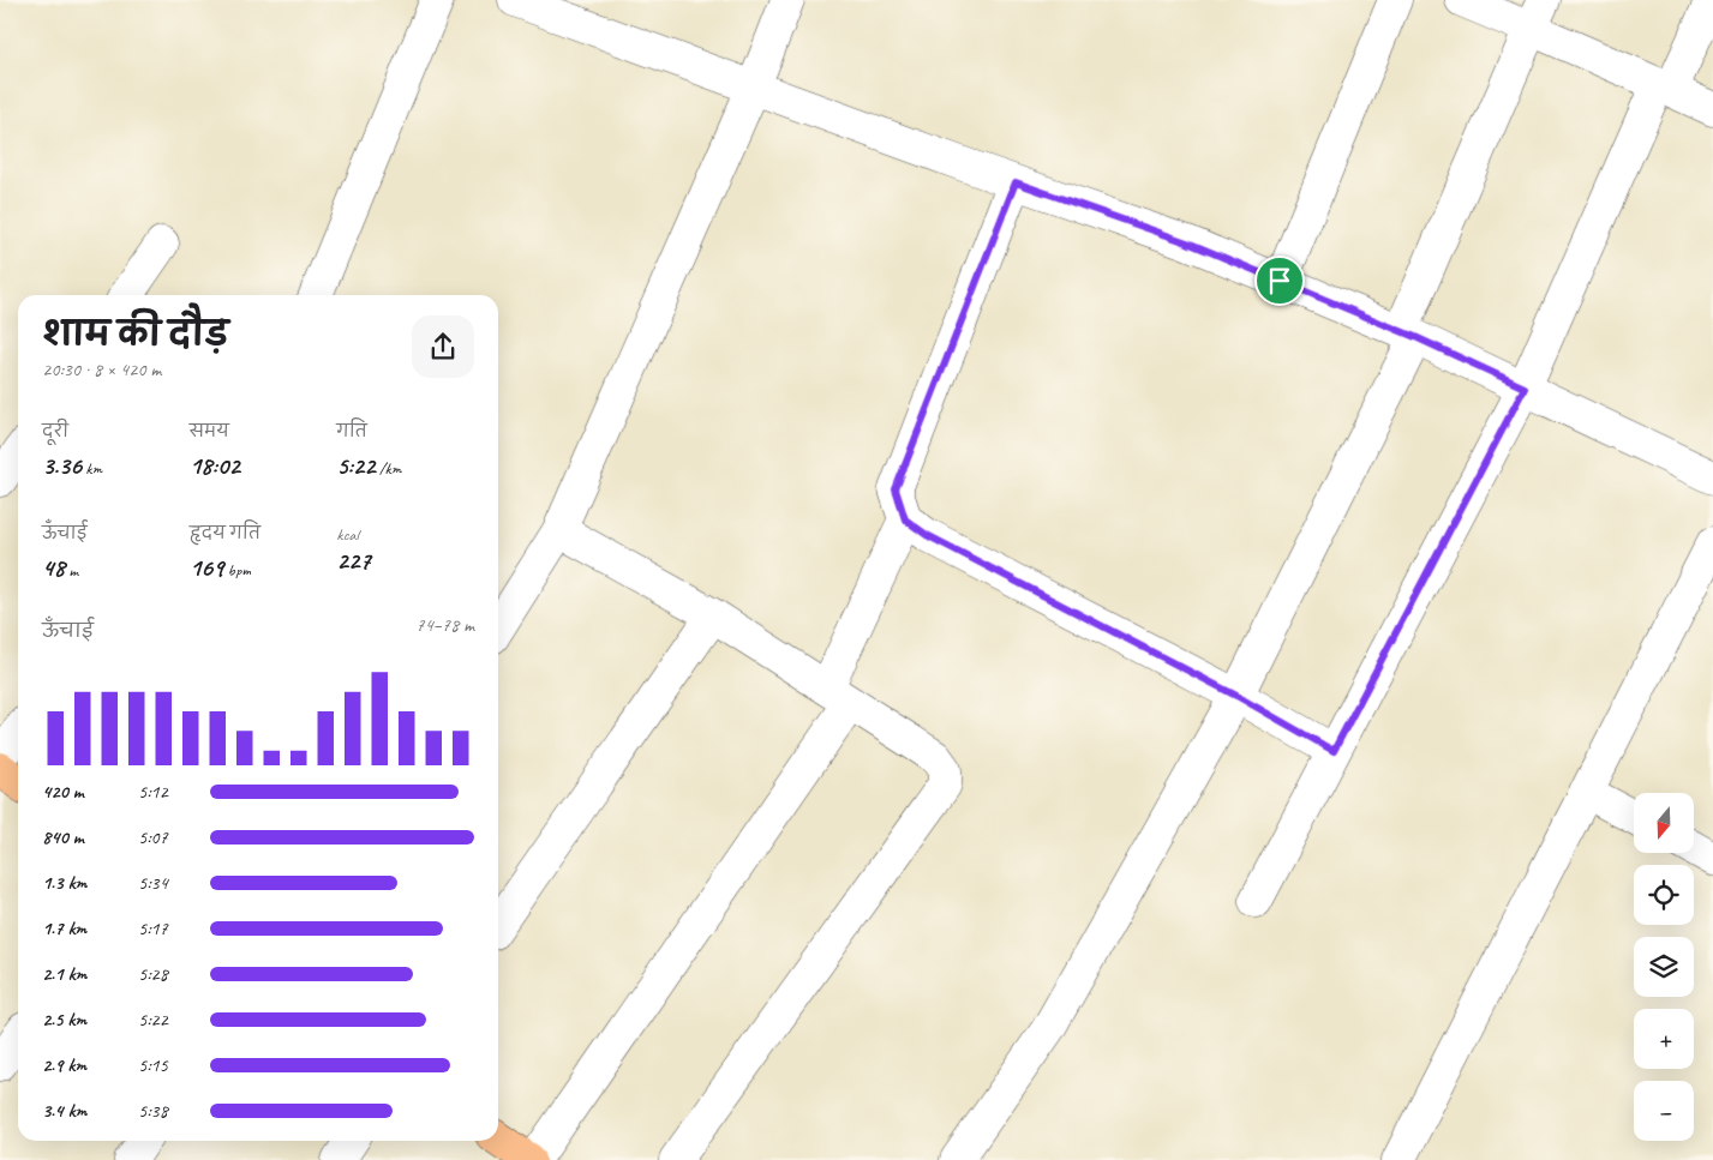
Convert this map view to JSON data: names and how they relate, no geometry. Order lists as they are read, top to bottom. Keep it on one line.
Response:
{"north":"bottom","page":{"heading":["शाम की दौड़","20:30 · 8 × 420 m"],"stats":[["दूरी","3.36 km"],["समय","18:02"],["गति","5:22 /km"],["ऊँचाई","48 m"],["हृदय गति","169 bpm"],["kcal","227"]],"chart":["ऊँचाई","74–78 m"],"list":[{"name":"420 m","note":"5:12"},{"name":"840 m","note":"5:07"},{"name":"1.3 km","note":"5:34"},{"name":"1.7 km","note":"5:17"},{"name":"2.1 km","note":"5:28"},{"name":"2.5 km","note":"5:22"},{"name":"2.9 km","note":"5:15"},{"name":"3.4 km","note":"5:38"}],"map_buttons":["+","−"]}}
